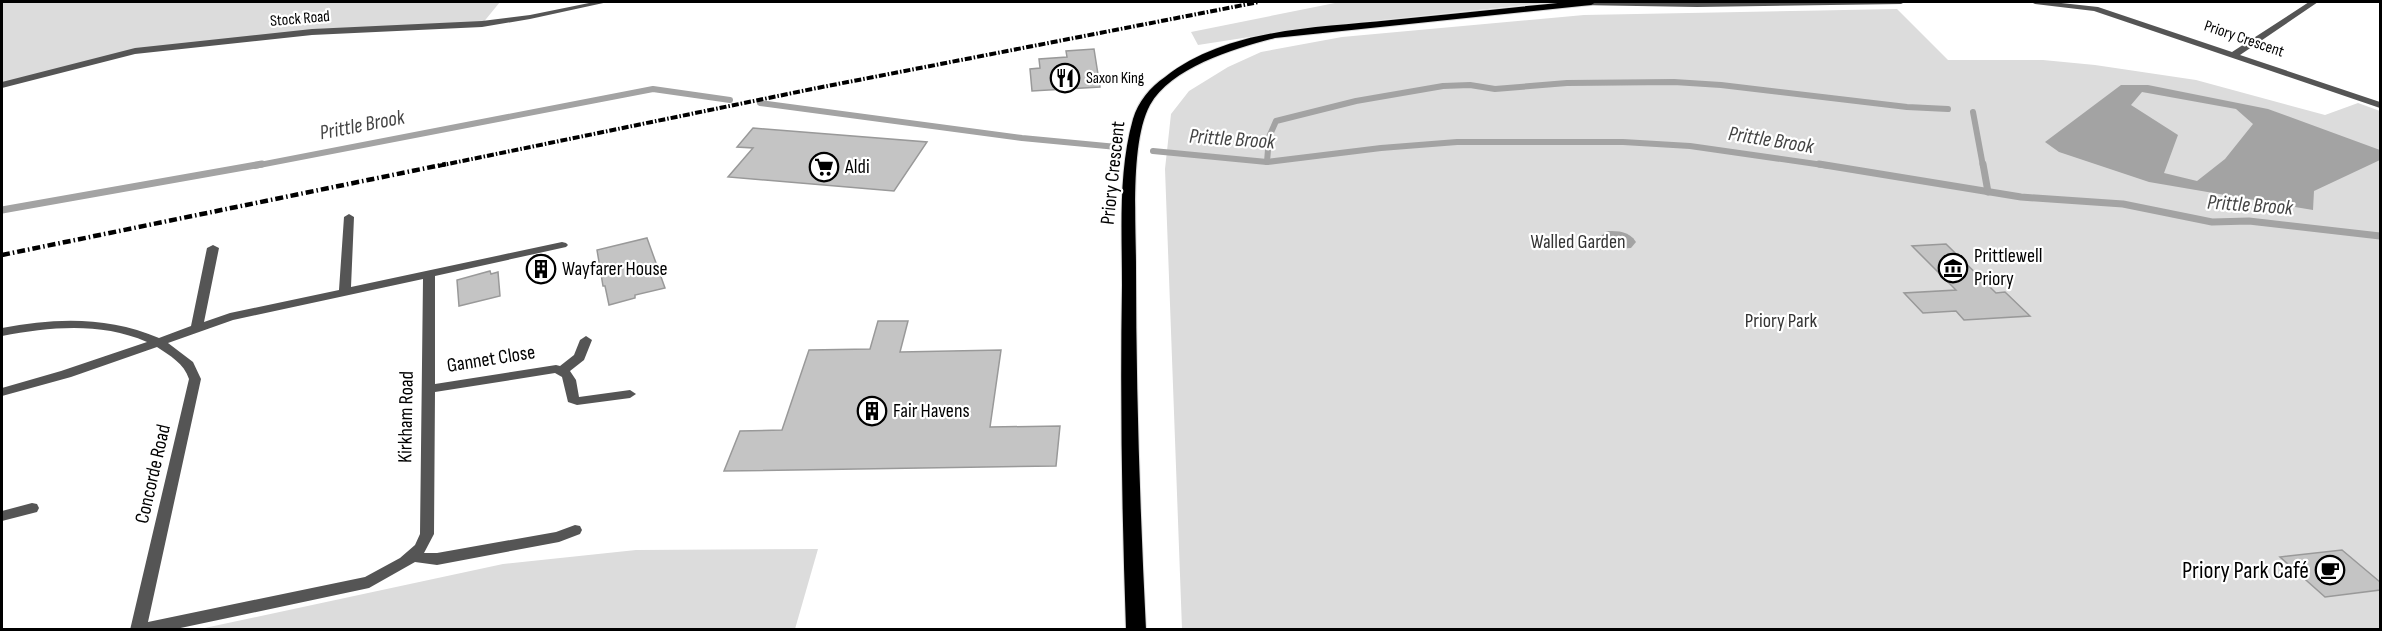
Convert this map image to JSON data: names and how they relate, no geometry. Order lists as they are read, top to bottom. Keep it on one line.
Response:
{"streets":{"main road":["Priory Crescent"],"street":["Stock Road","Gannet Close","Kirkham Road","Concorde Road"]},"crossings":[["Gannet Close","Kirkham Road"],["Kirkham Road","Concorde Road"]],"water":["Prittle Brook"],"parks":["Walled Garden","Priory Park"],"places":{"restaurant":["Saxon King"],"supermarket":["Aldi"],"museum":["Prittlewell Priory"],"building":["Wayfarer House","Fair Havens"],"cafe":["Priory Park Café"]}}
